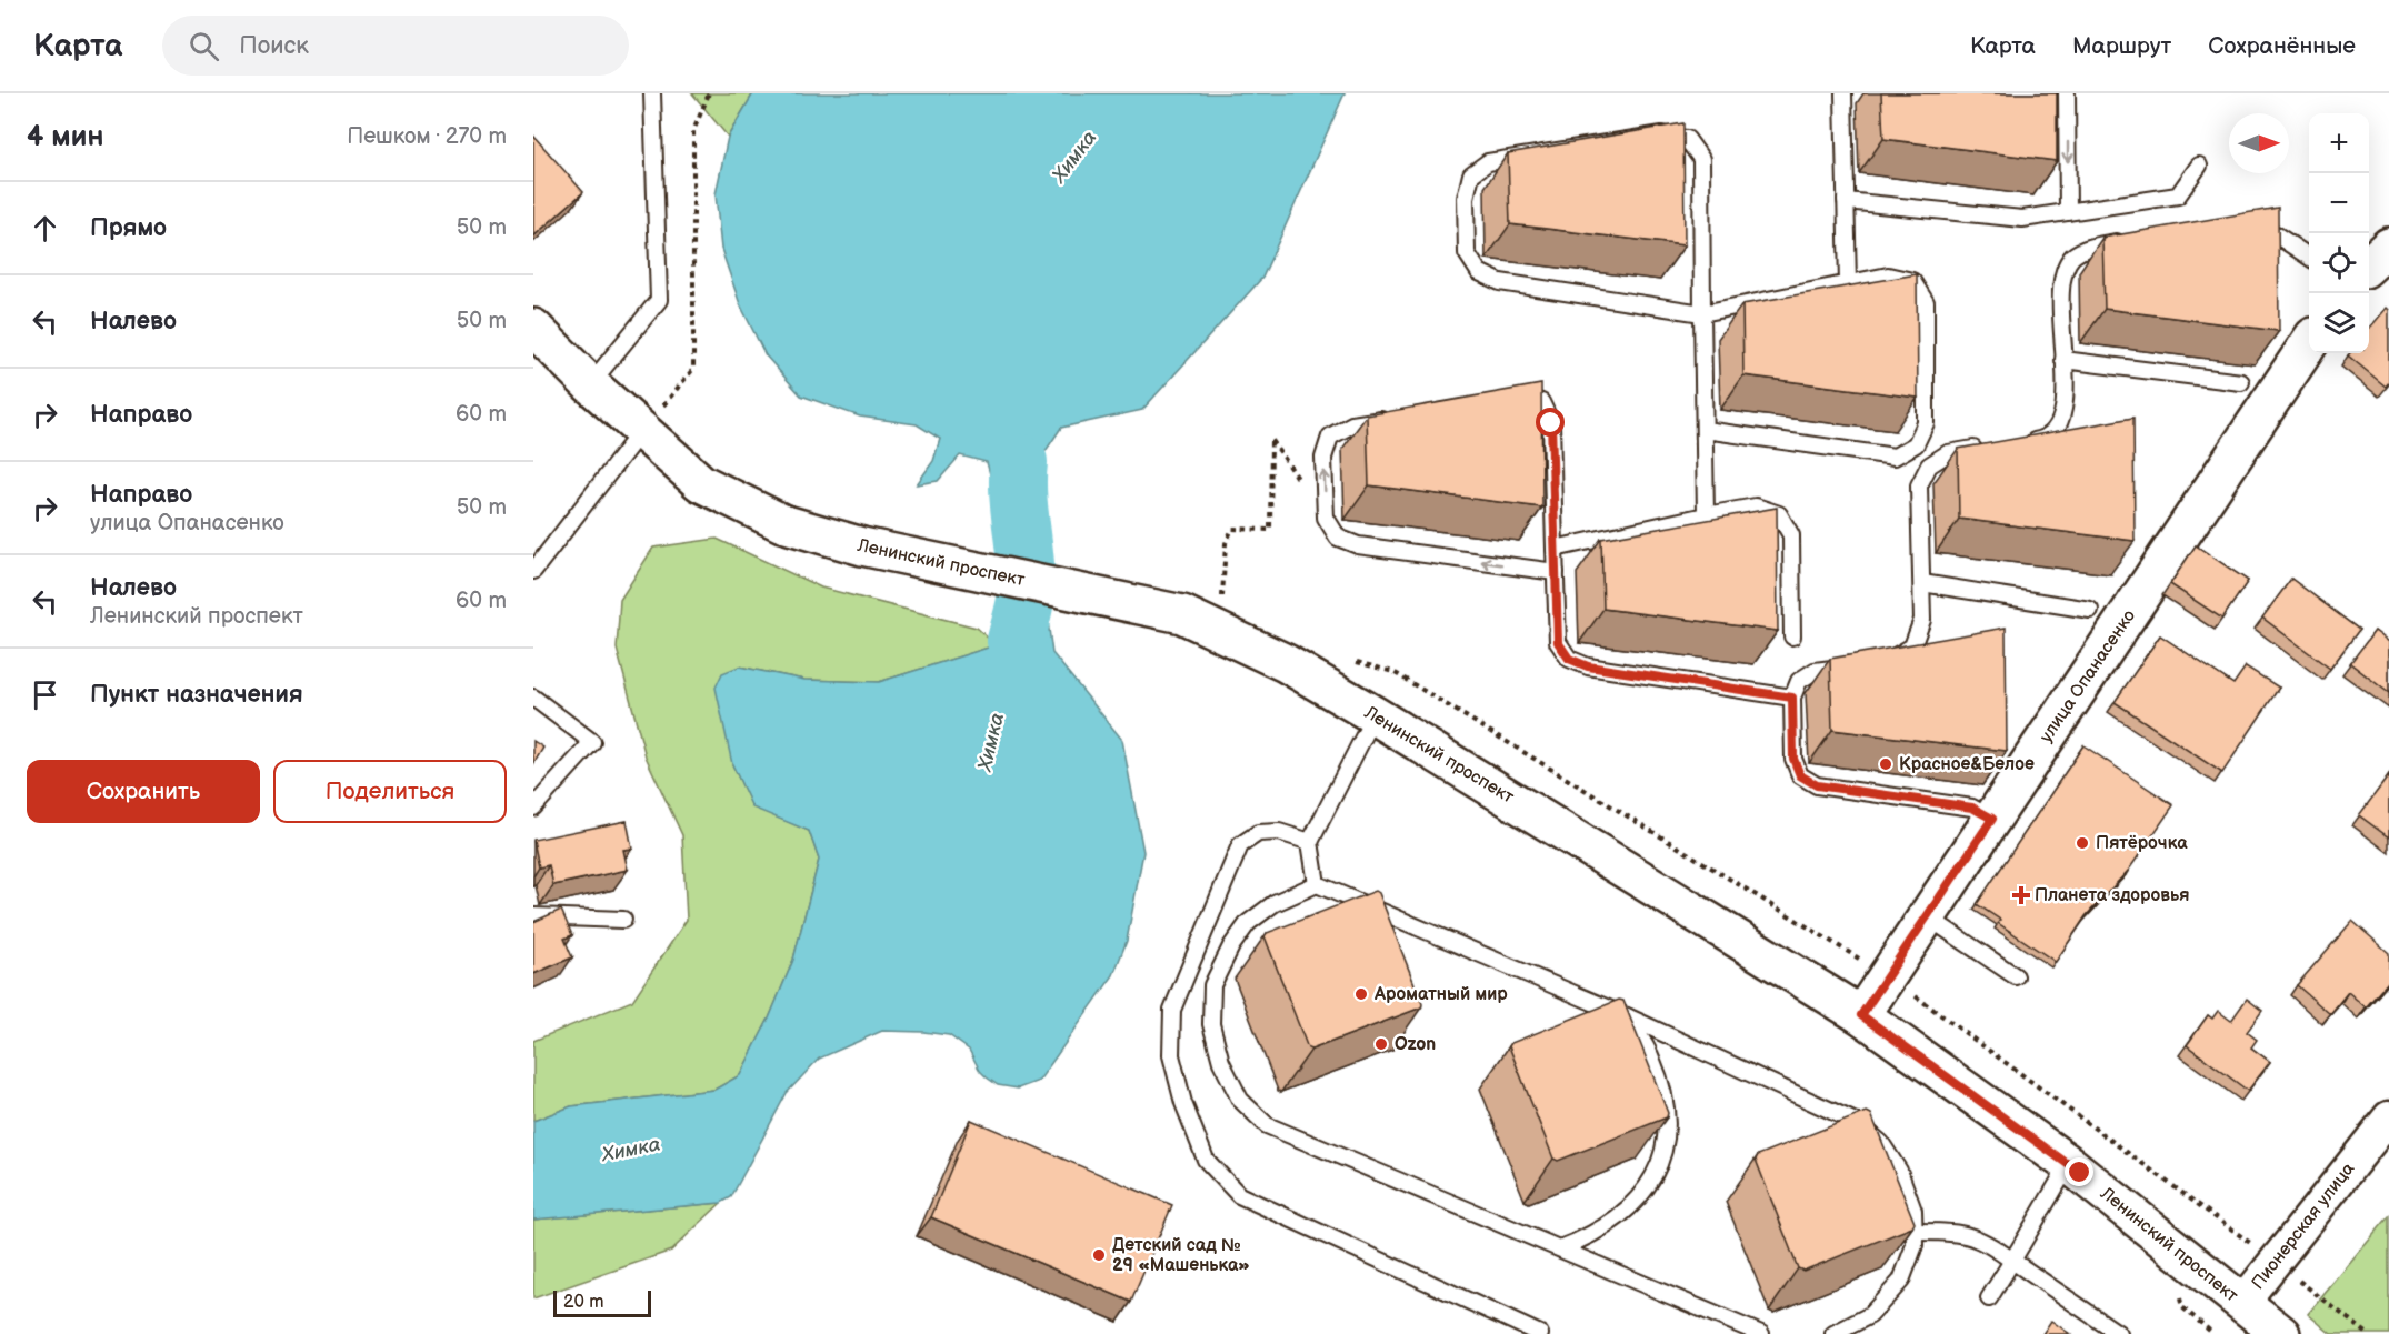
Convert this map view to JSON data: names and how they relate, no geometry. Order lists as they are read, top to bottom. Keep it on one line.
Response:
{"streets":{"main road":["Ленинский проспект","улица Опанасенко"],"street":["Пионерская улица"]},"crossings":[["Ленинский проспект","улица Опанасенко"],["Ленинский проспект","Пионерская улица"]],"water":["Химка"],"places":{"other":["Красное&Белое","Пятёрочка","Ароматный мир","Ozon","Детский сад № 29 «Машенька»"],"health":["Планета здоровья"]},"scale_bar":"20 m","north":"right","page":{"header":"Карта","search":"Поиск","nav":["Карта","Маршрут","Сохранённые"],"heading":["4 мин","Пешком · 270 m"],"map_buttons":["+","−"],"list":[["Прямо","50 m"],["Налево","50 m"],["Направо","60 m"],["Направо","улица Опанасенко","50 m"],["Налево","Ленинский проспект","60 m"],"Пункт назначения"],"buttons":["Сохранить","Поделиться"],"scale":"20 m"}}
